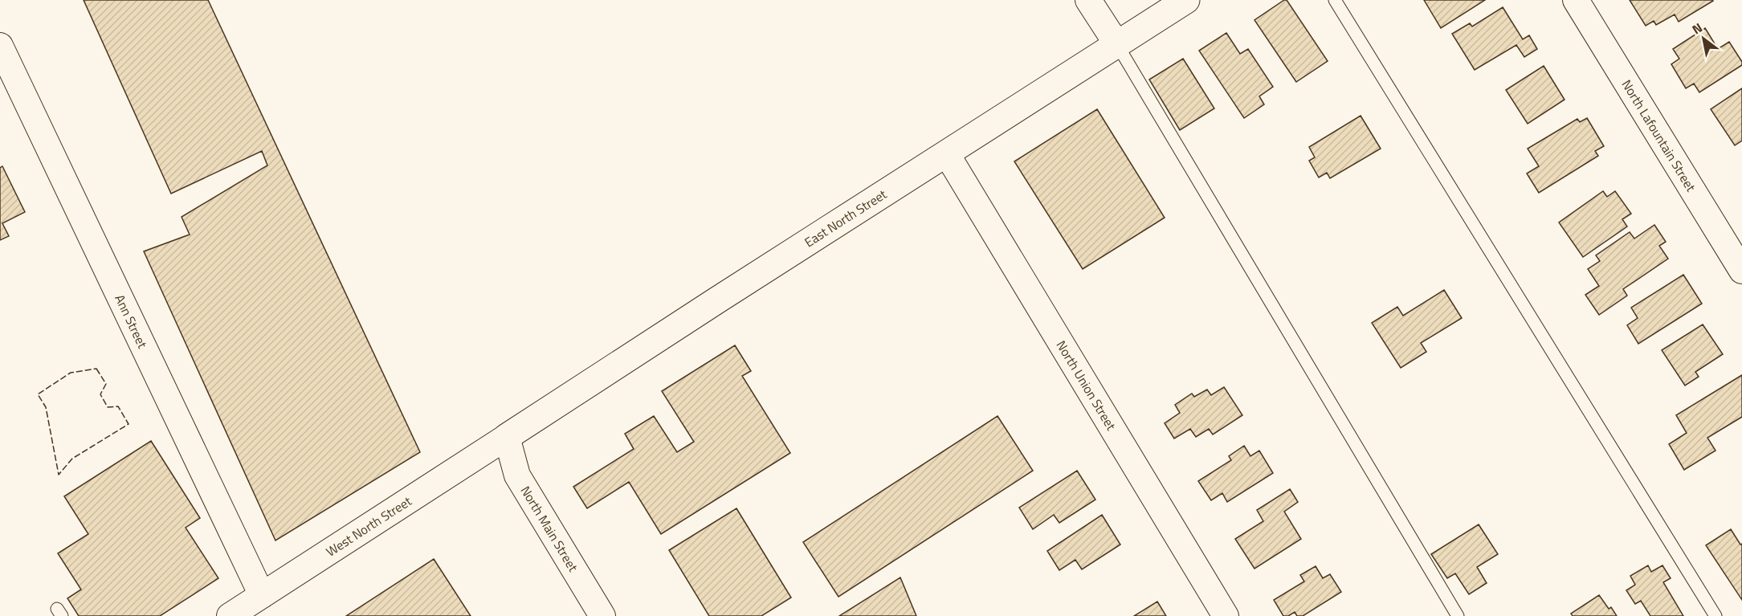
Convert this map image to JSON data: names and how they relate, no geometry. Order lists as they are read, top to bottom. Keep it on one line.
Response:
{"streets":{"street":["North Lafountain Street","East North Street","Ann Street","North Union Street","West North Street","North Main Street"]},"crossings":[["East North Street","North Union Street"],["East North Street","West North Street"],["East North Street","North Main Street"],["Ann Street","West North Street"],["West North Street","North Main Street"]],"north":"top left"}
